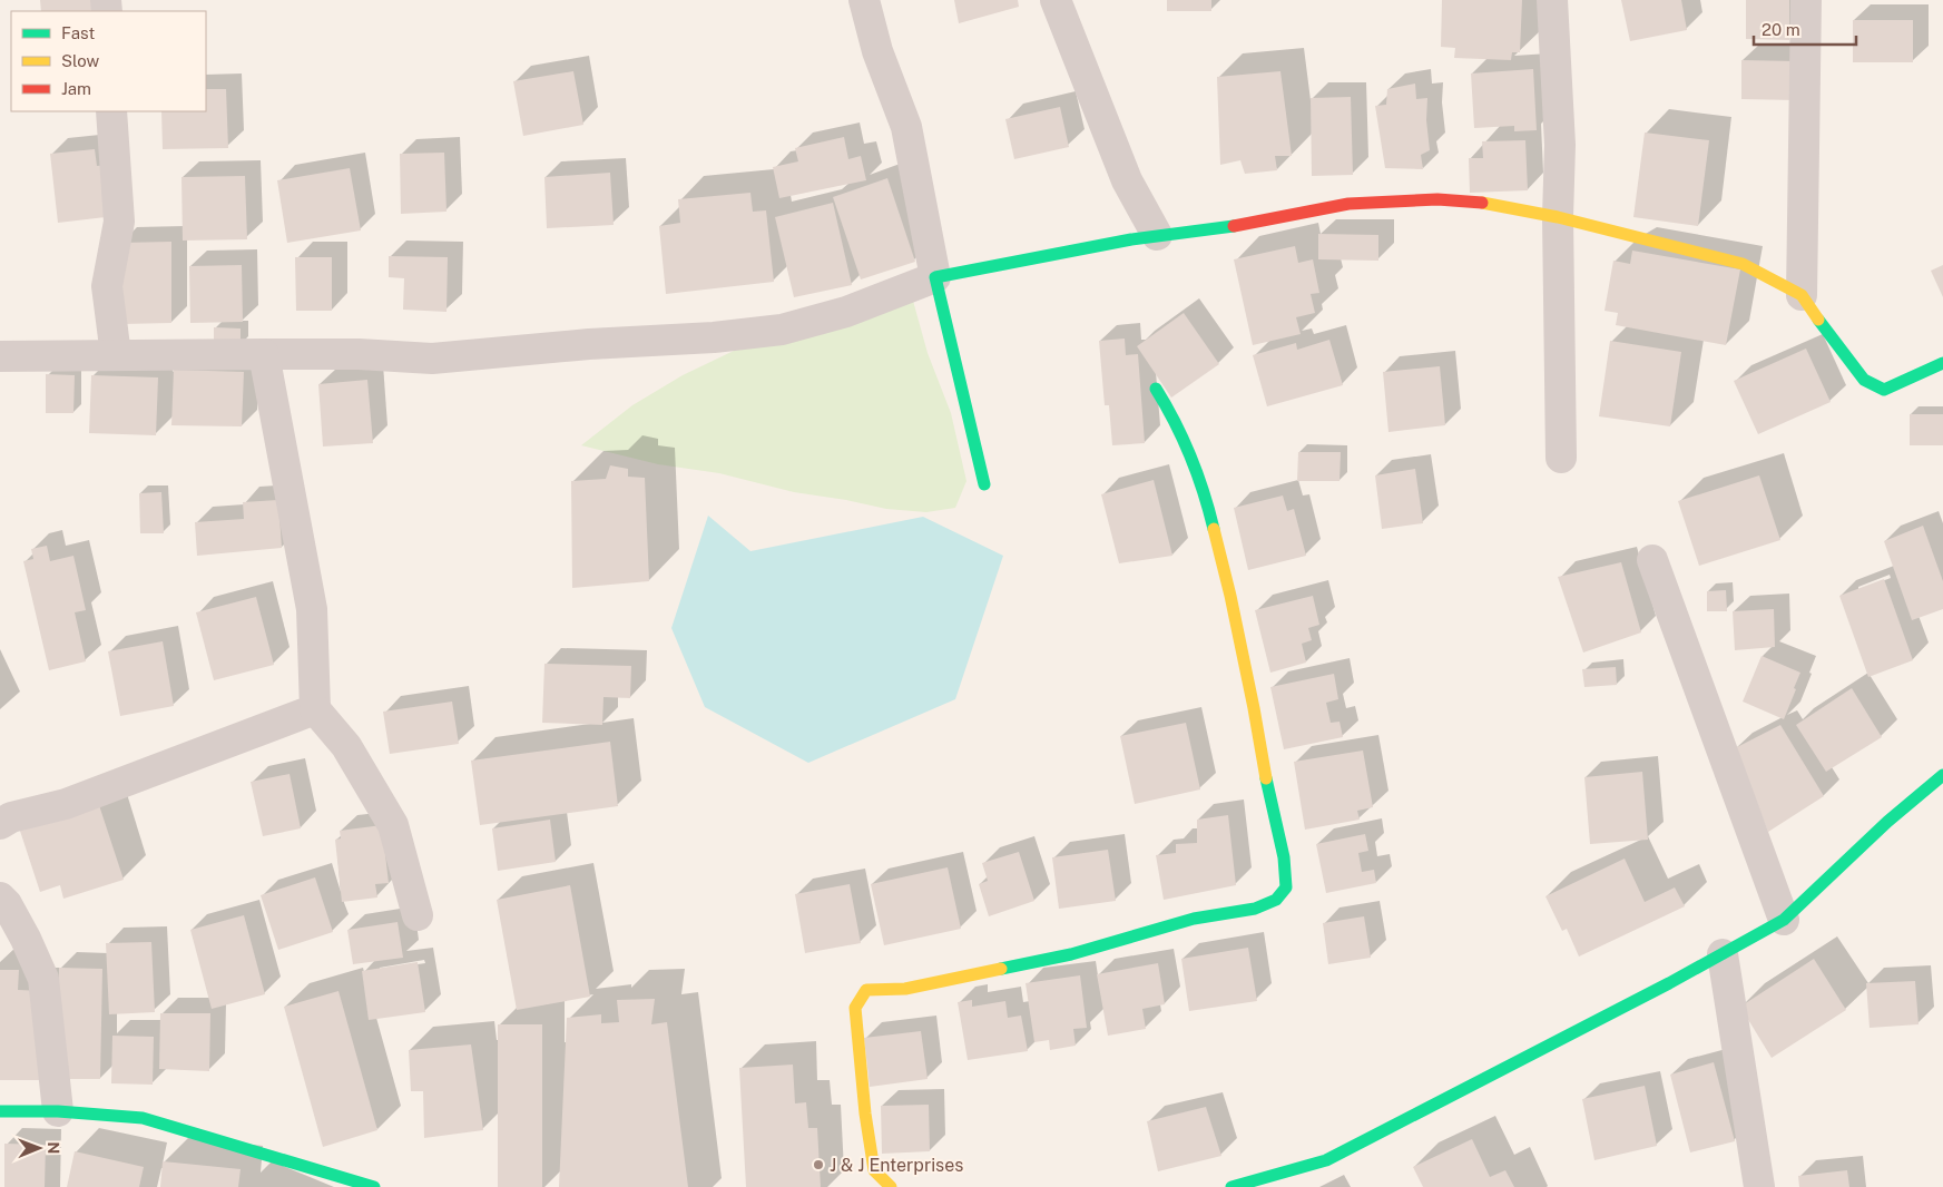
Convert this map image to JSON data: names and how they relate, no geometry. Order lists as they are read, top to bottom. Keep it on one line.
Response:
{"places":["J & J Enterprises"],"legend":["Fast","Slow","Jam"],"scale_bar":"20 m","north":"right"}
